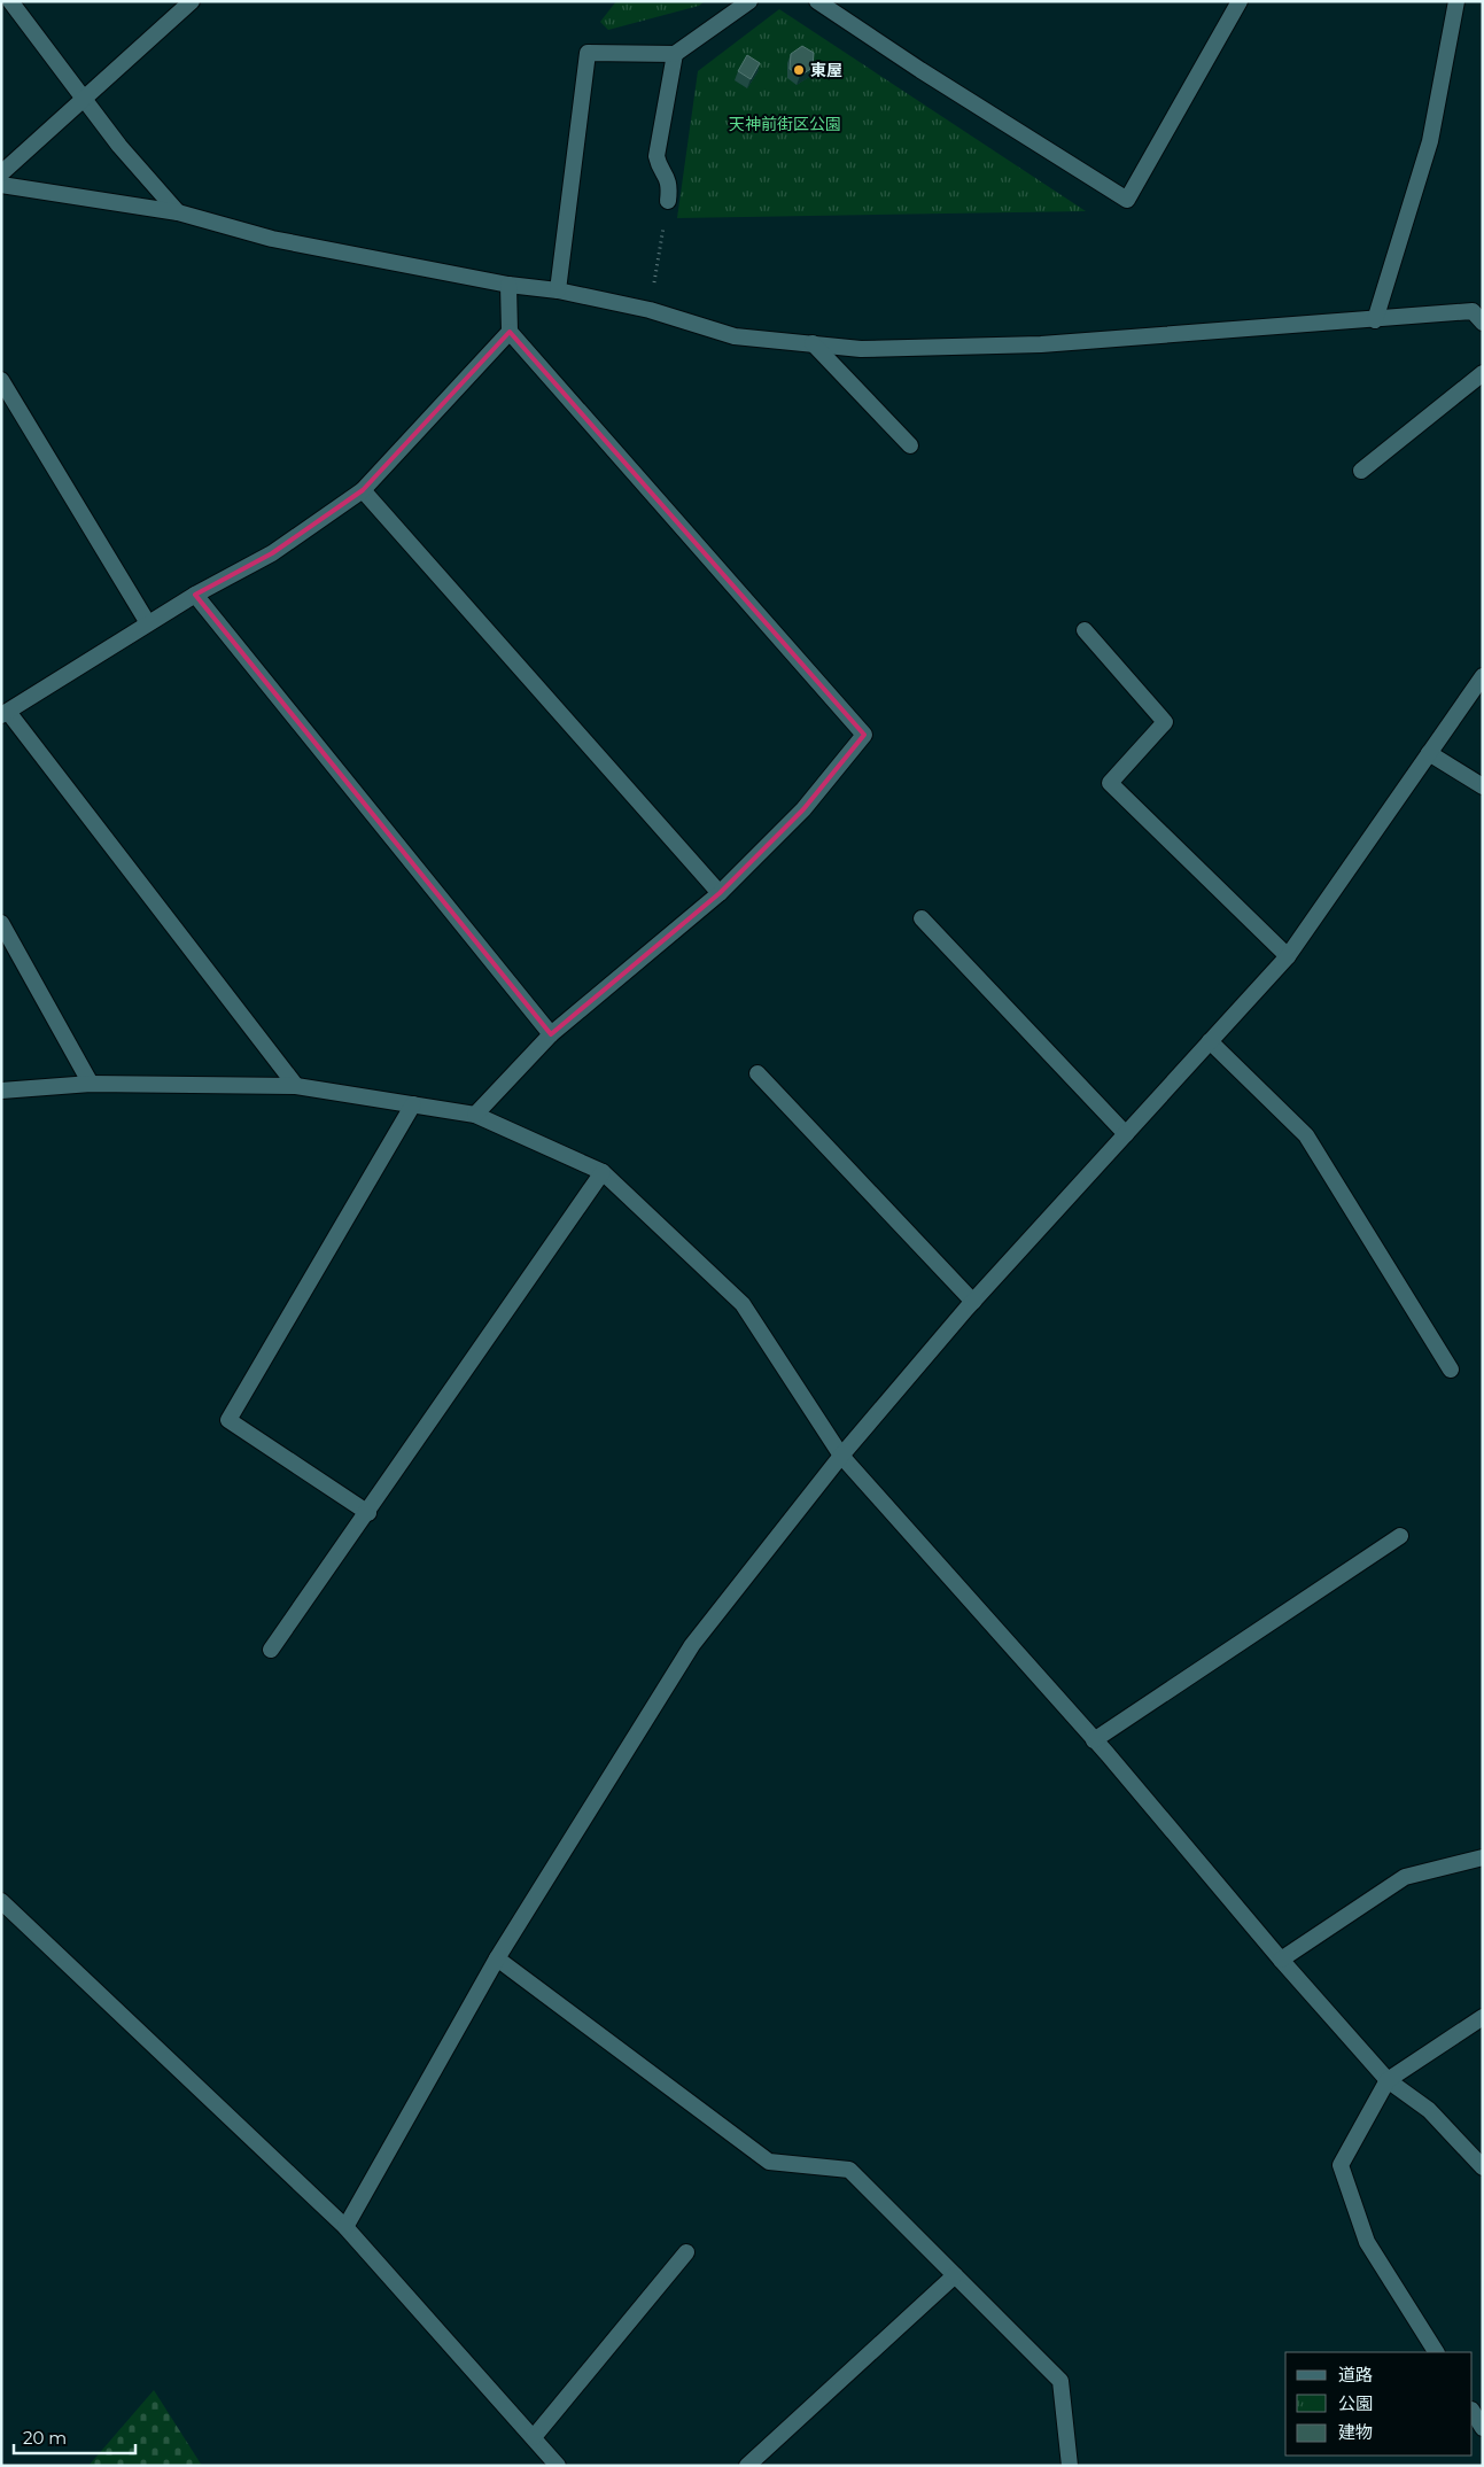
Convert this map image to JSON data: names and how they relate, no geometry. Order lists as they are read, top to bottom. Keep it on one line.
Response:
{"parks":["天神前街区公園"],"places":["東屋"],"legend":["道路","公園","建物"],"scale_bar":"20 m"}
